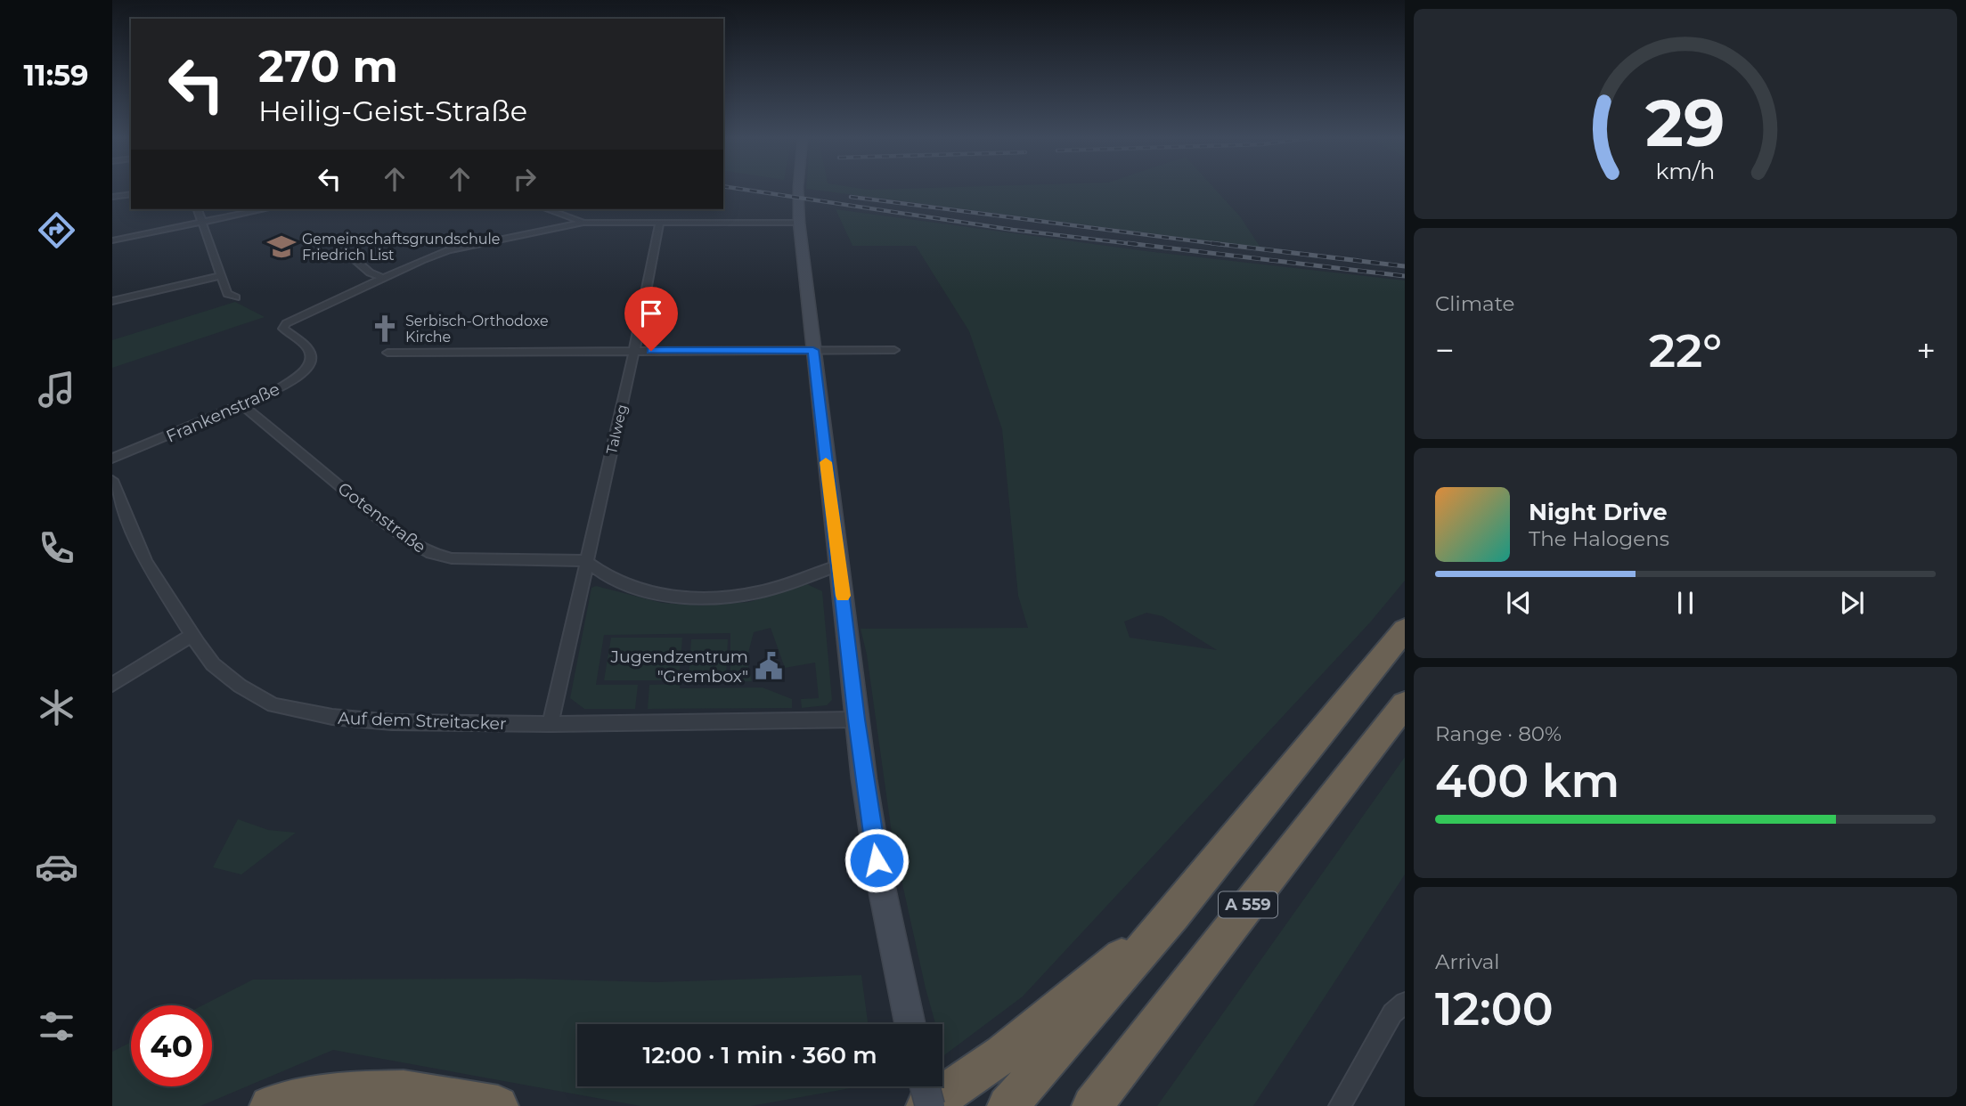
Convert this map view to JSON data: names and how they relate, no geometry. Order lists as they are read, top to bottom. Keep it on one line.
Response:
{"streets":{"highway":["A 559"],"street":["Frankenstraße","Talweg","Gotenstraße","Auf dem Streitacker"]},"crossings":[["Frankenstraße","Gotenstraße"],["Talweg","Gotenstraße"],["Talweg","Auf dem Streitacker"]],"places":{"school or university":["Gemeinschaftsgrundschule Friedrich List"],"church":["Serbisch-Orthodoxe Kirche"],"public building":["Jugendzentrum \"Grembox\""]},"page":{"tabs":"11:59","turn":["270 m","Heilig-Geist-Straße"],"tile":["Climate",["Range · 80%","400 km"],["Arrival","12:00"]],"heat":["−","22°","+"],"song":["Night Drive","The Halogens"],"limit":"40","trip":"12:00 · 1 min · 360 m","gauge":["29","km/h"]}}
